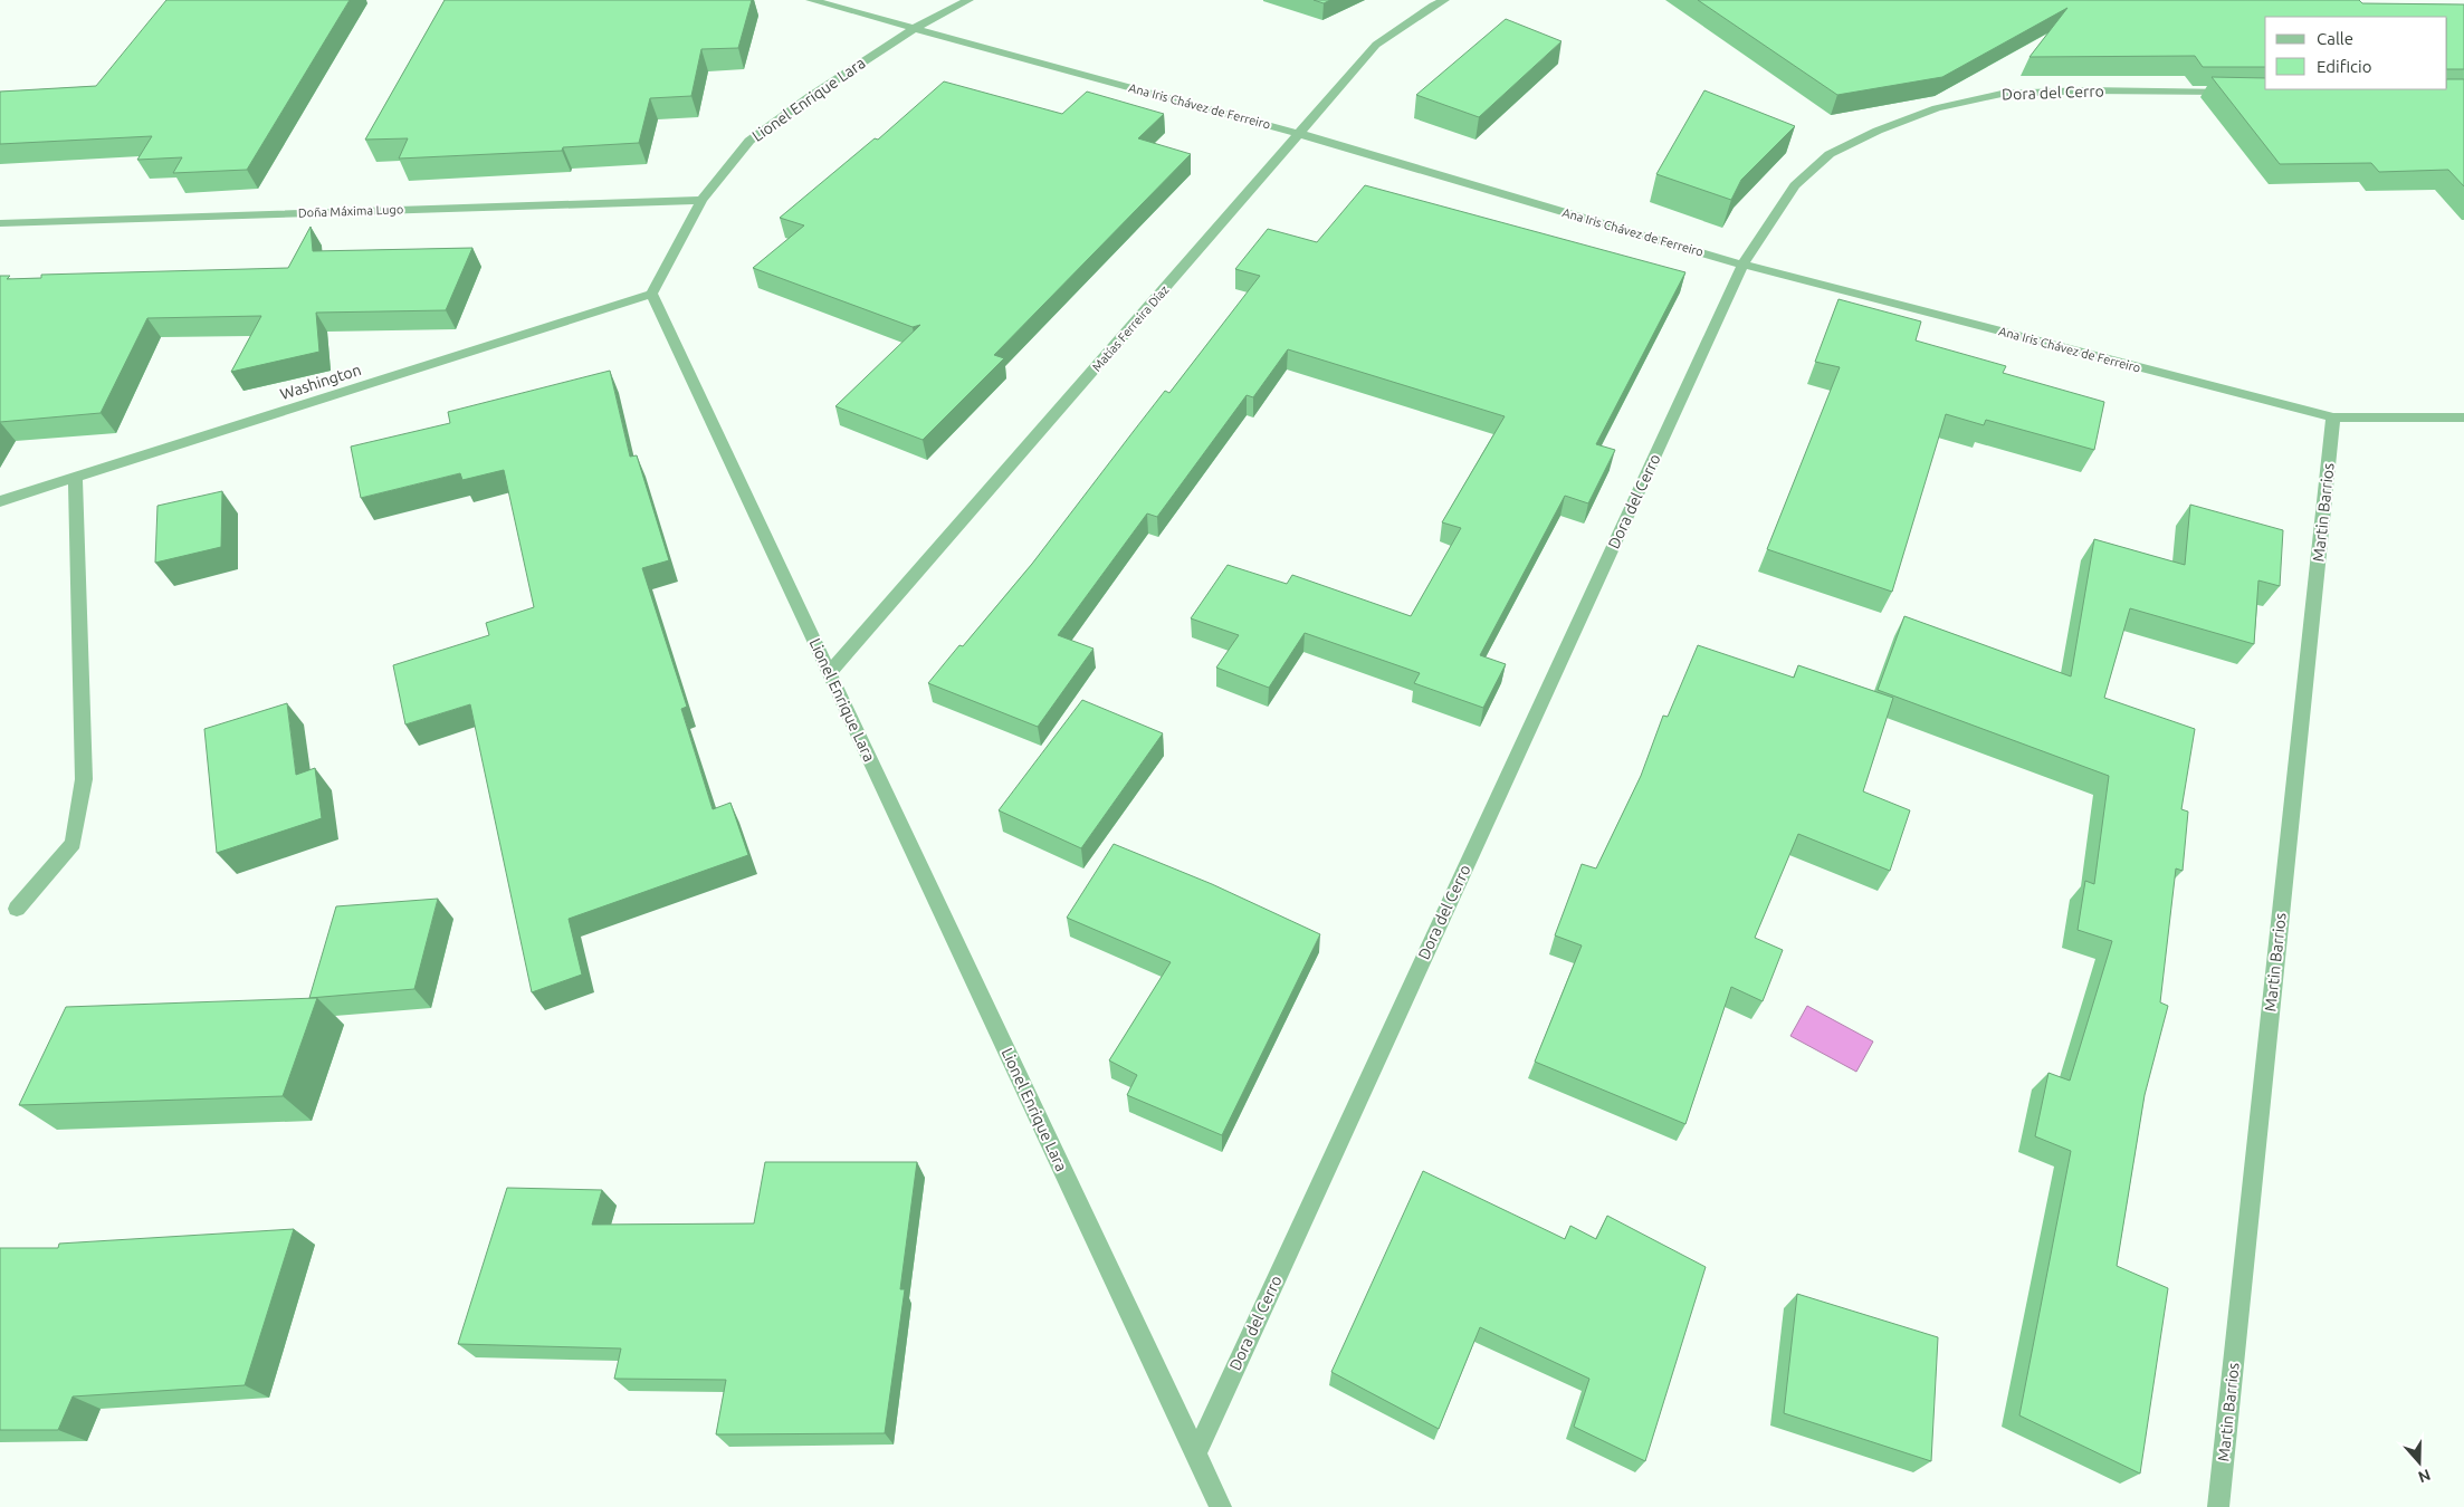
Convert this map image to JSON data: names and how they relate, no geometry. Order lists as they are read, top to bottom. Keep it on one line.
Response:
{"streets":{"street":["Dora del Cerro","Lionel Enrique Lara","Ana Iris Chávez de Ferreiro","Doña Máxima Lugo","Matías Ferreira Díaz","Washington","Martin Barrios"]},"crossings":[["Dora del Cerro","Lionel Enrique Lara"],["Dora del Cerro","Ana Iris Chávez de Ferreiro"],["Lionel Enrique Lara","Ana Iris Chávez de Ferreiro"],["Lionel Enrique Lara","Doña Máxima Lugo"],["Lionel Enrique Lara","Matías Ferreira Díaz"],["Lionel Enrique Lara","Washington"],["Ana Iris Chávez de Ferreiro","Matías Ferreira Díaz"],["Ana Iris Chávez de Ferreiro","Martin Barrios"]],"legend":["Calle","Edificio"],"north":"bottom"}
